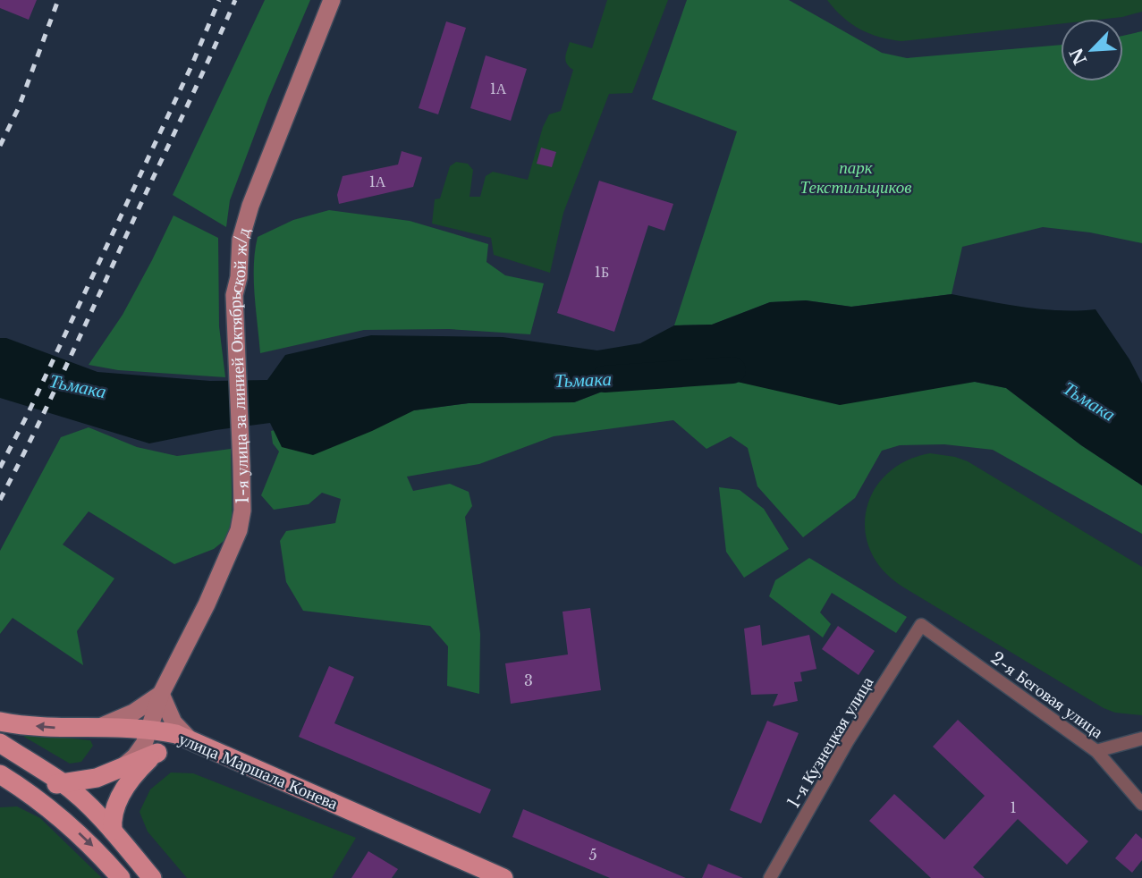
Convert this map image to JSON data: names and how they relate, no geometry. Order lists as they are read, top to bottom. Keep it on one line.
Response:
{"streets":{"main road":["1-я улица за линией Октябрьской ж/д","улица Маршала Конева"],"street":["2-я Беговая улица","1-я Кузнецкая улица"]},"crossings":[["1-я улица за линией Октябрьской ж/д","улица Маршала Конева"],["2-я Беговая улица","1-я Кузнецкая улица"]],"water":["Тьмака"],"parks":["парк Текстильщиков"],"house_numbers":["1А","1А","1Б","3","1","5"],"north":"bottom left"}
